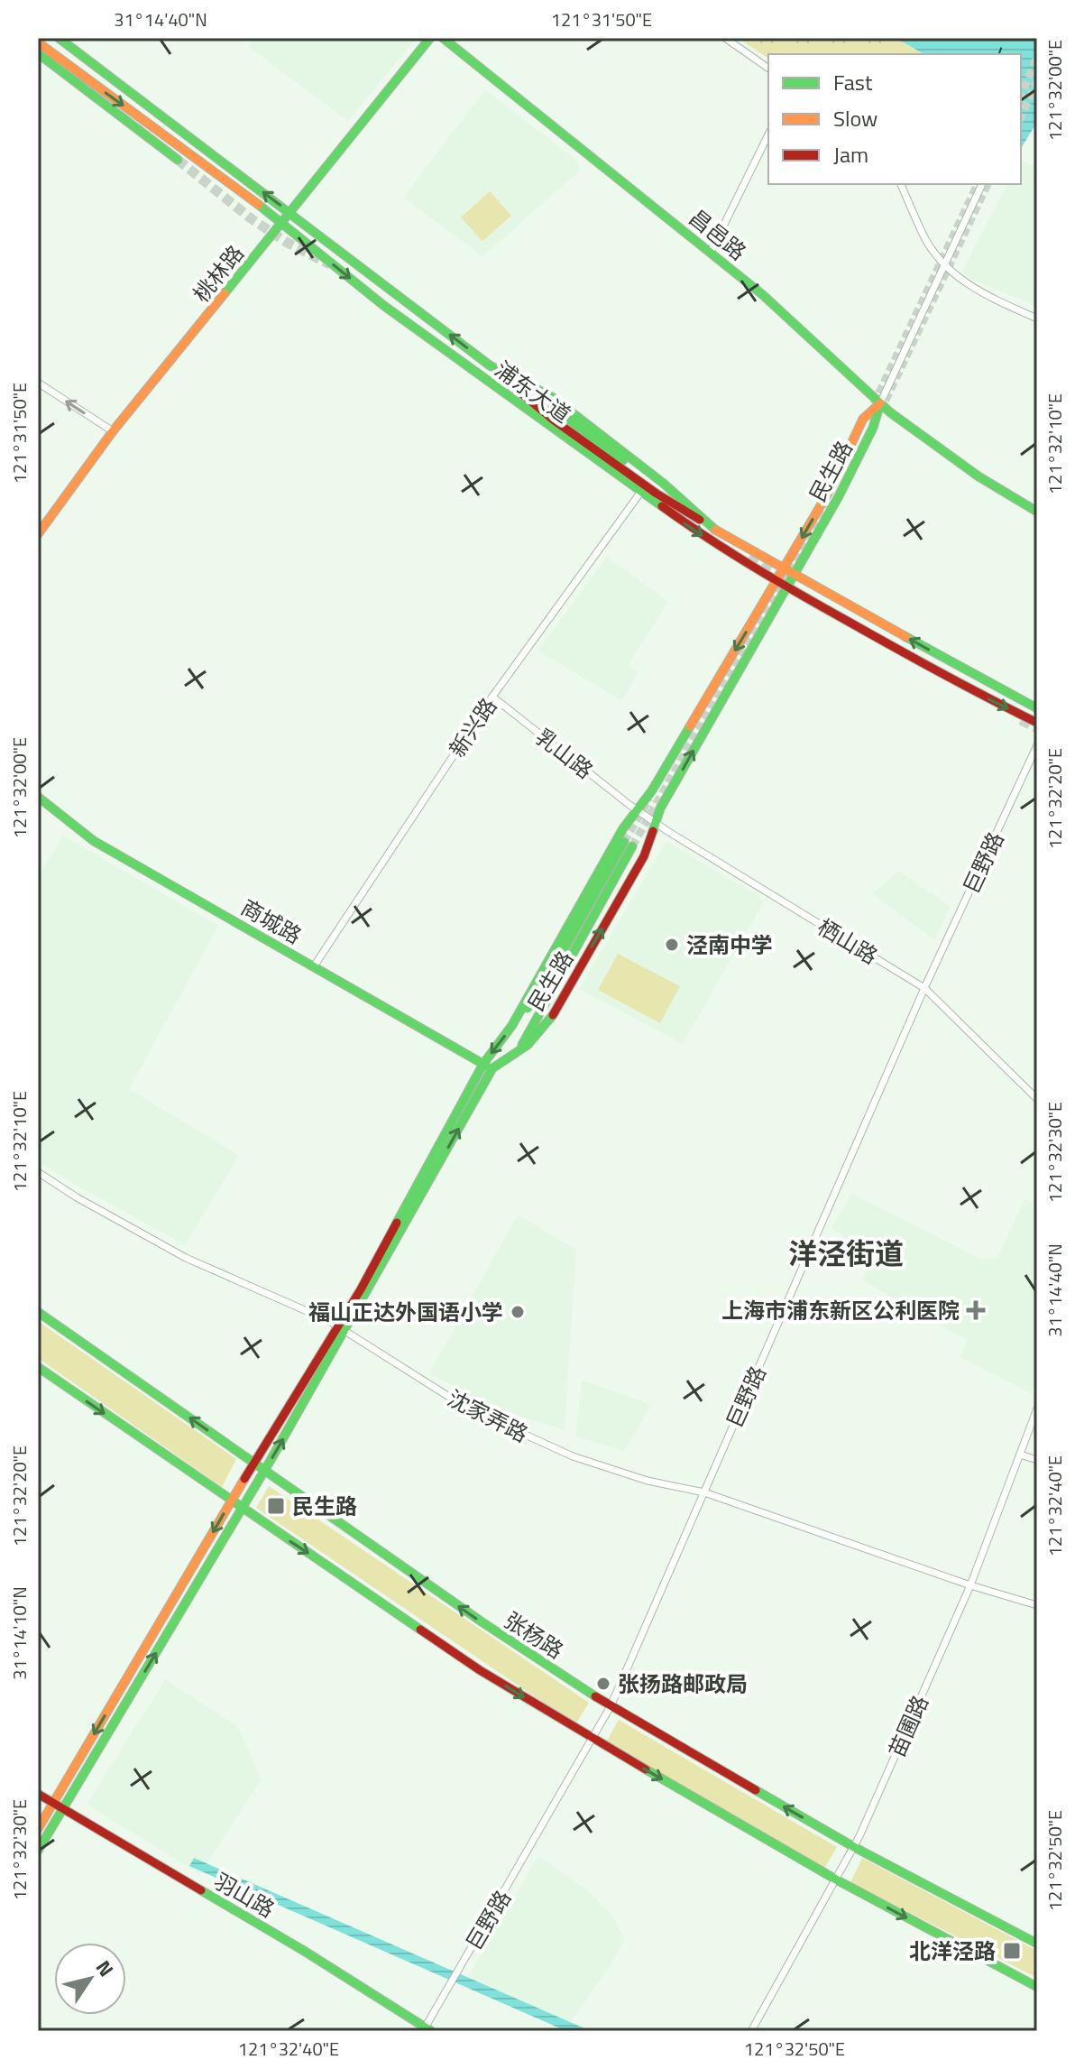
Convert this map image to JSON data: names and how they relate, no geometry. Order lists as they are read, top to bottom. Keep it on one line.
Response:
{"streets":{"main road":["昌邑路","桃林路","浦东大道","民生路","商城路","张杨路","羽山路"],"street":["新兴路","乳山路","巨野路","栖山路","沈家弄路","苗圃路"]},"crossings":[["昌邑路","民生路"],["桃林路","浦东大道"],["浦东大道","民生路"],["浦东大道","新兴路"],["民生路","乳山路"],["民生路","商城路"],["民生路","栖山路"],["民生路","沈家弄路"],["民生路","张杨路"],["民生路","羽山路"],["新兴路","乳山路"],["新兴路","商城路"],["乳山路","栖山路"],["巨野路","栖山路"],["巨野路","沈家弄路"],["巨野路","张杨路"],["巨野路","羽山路"],["沈家弄路","苗圃路"],["张杨路","苗圃路"]],"districts":["洋泾街道"],"places":{"other":["泾南中学","福山正达外国语小学","张扬路邮政局"],"health":["上海市浦东新区公利医院"],"transit":["民生路","北洋泾路"]},"legend":["Fast","Slow","Jam"],"north":"top right","coordinates":["31°14'40\"N","121°31'50\"E","121°32'00\"E","121°32'10\"E","121°32'20\"E","121°32'30\"E","121°32'40\"E","31°14'10\"N","121°32'50\"E"]}
